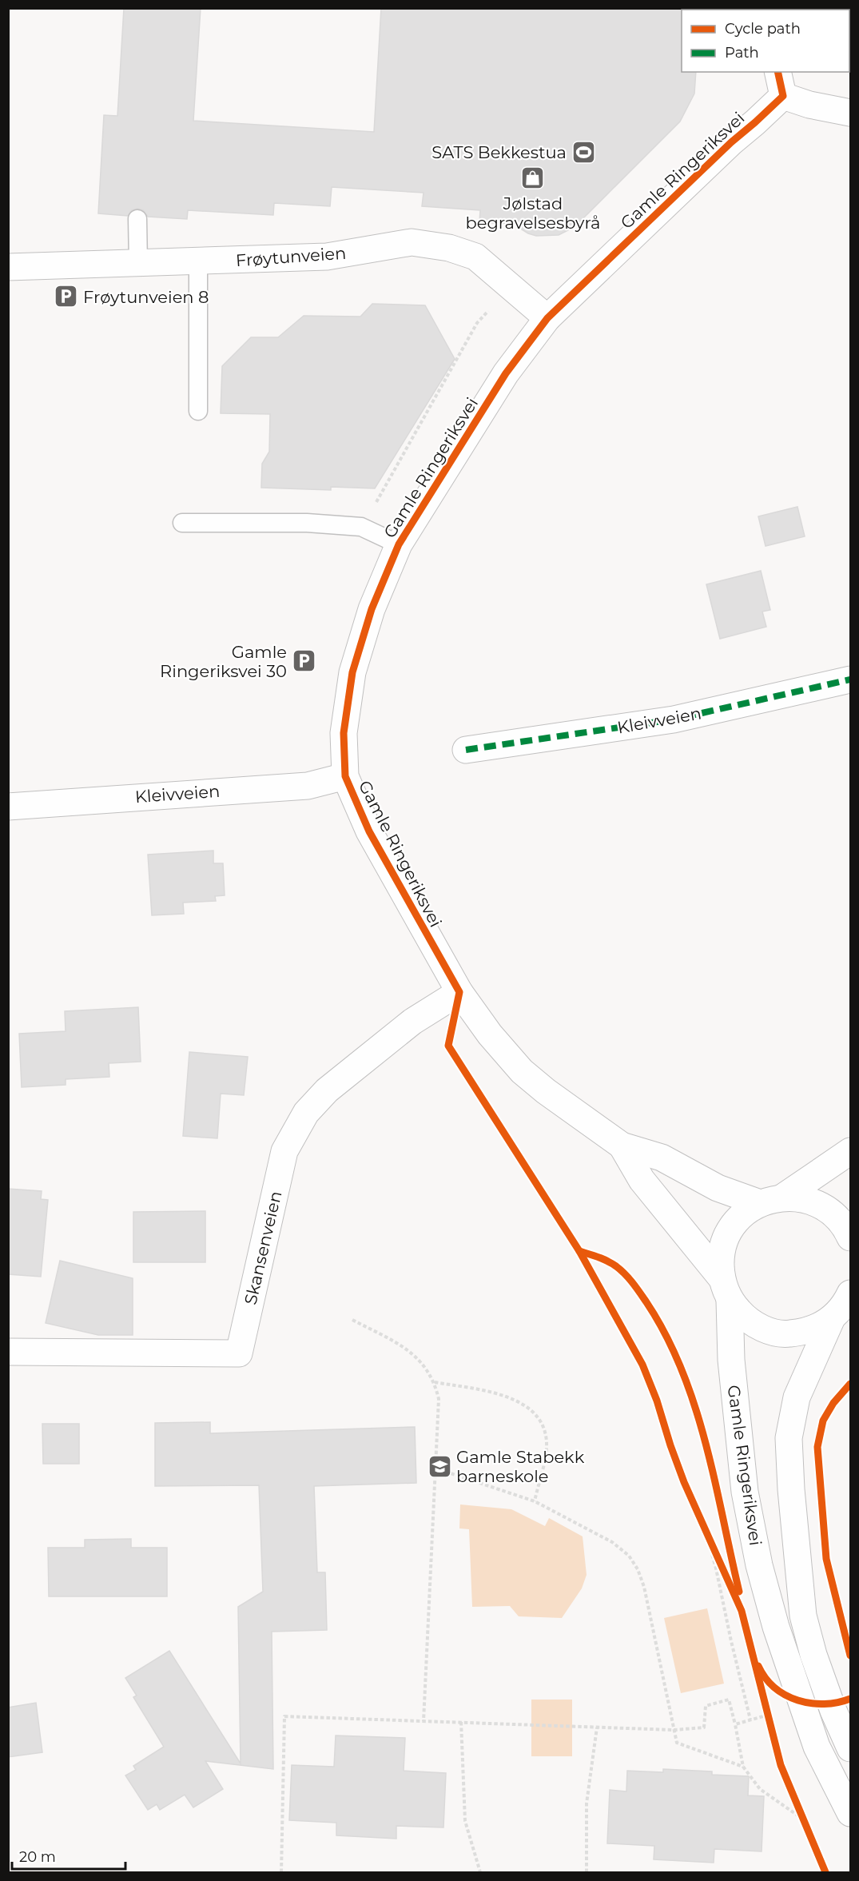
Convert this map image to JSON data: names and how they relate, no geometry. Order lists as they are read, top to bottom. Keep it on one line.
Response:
{"streets":{"street":["Gamle Ringeriksvei","Frøytunveien","Kleivveien","Skansenveien"]},"crossings":[["Gamle Ringeriksvei","Frøytunveien"],["Gamle Ringeriksvei","Kleivveien"],["Gamle Ringeriksvei","Skansenveien"]],"places":{"sports":["SATS Bekkestua"],"shop":["Jølstad begravelsesbyrå"],"parking":["Frøytunveien 8","Gamle Ringeriksvei 30"],"school or university":["Gamle Stabekk barneskole"]},"legend":["Cycle path","Path"],"scale_bar":"20 m"}
